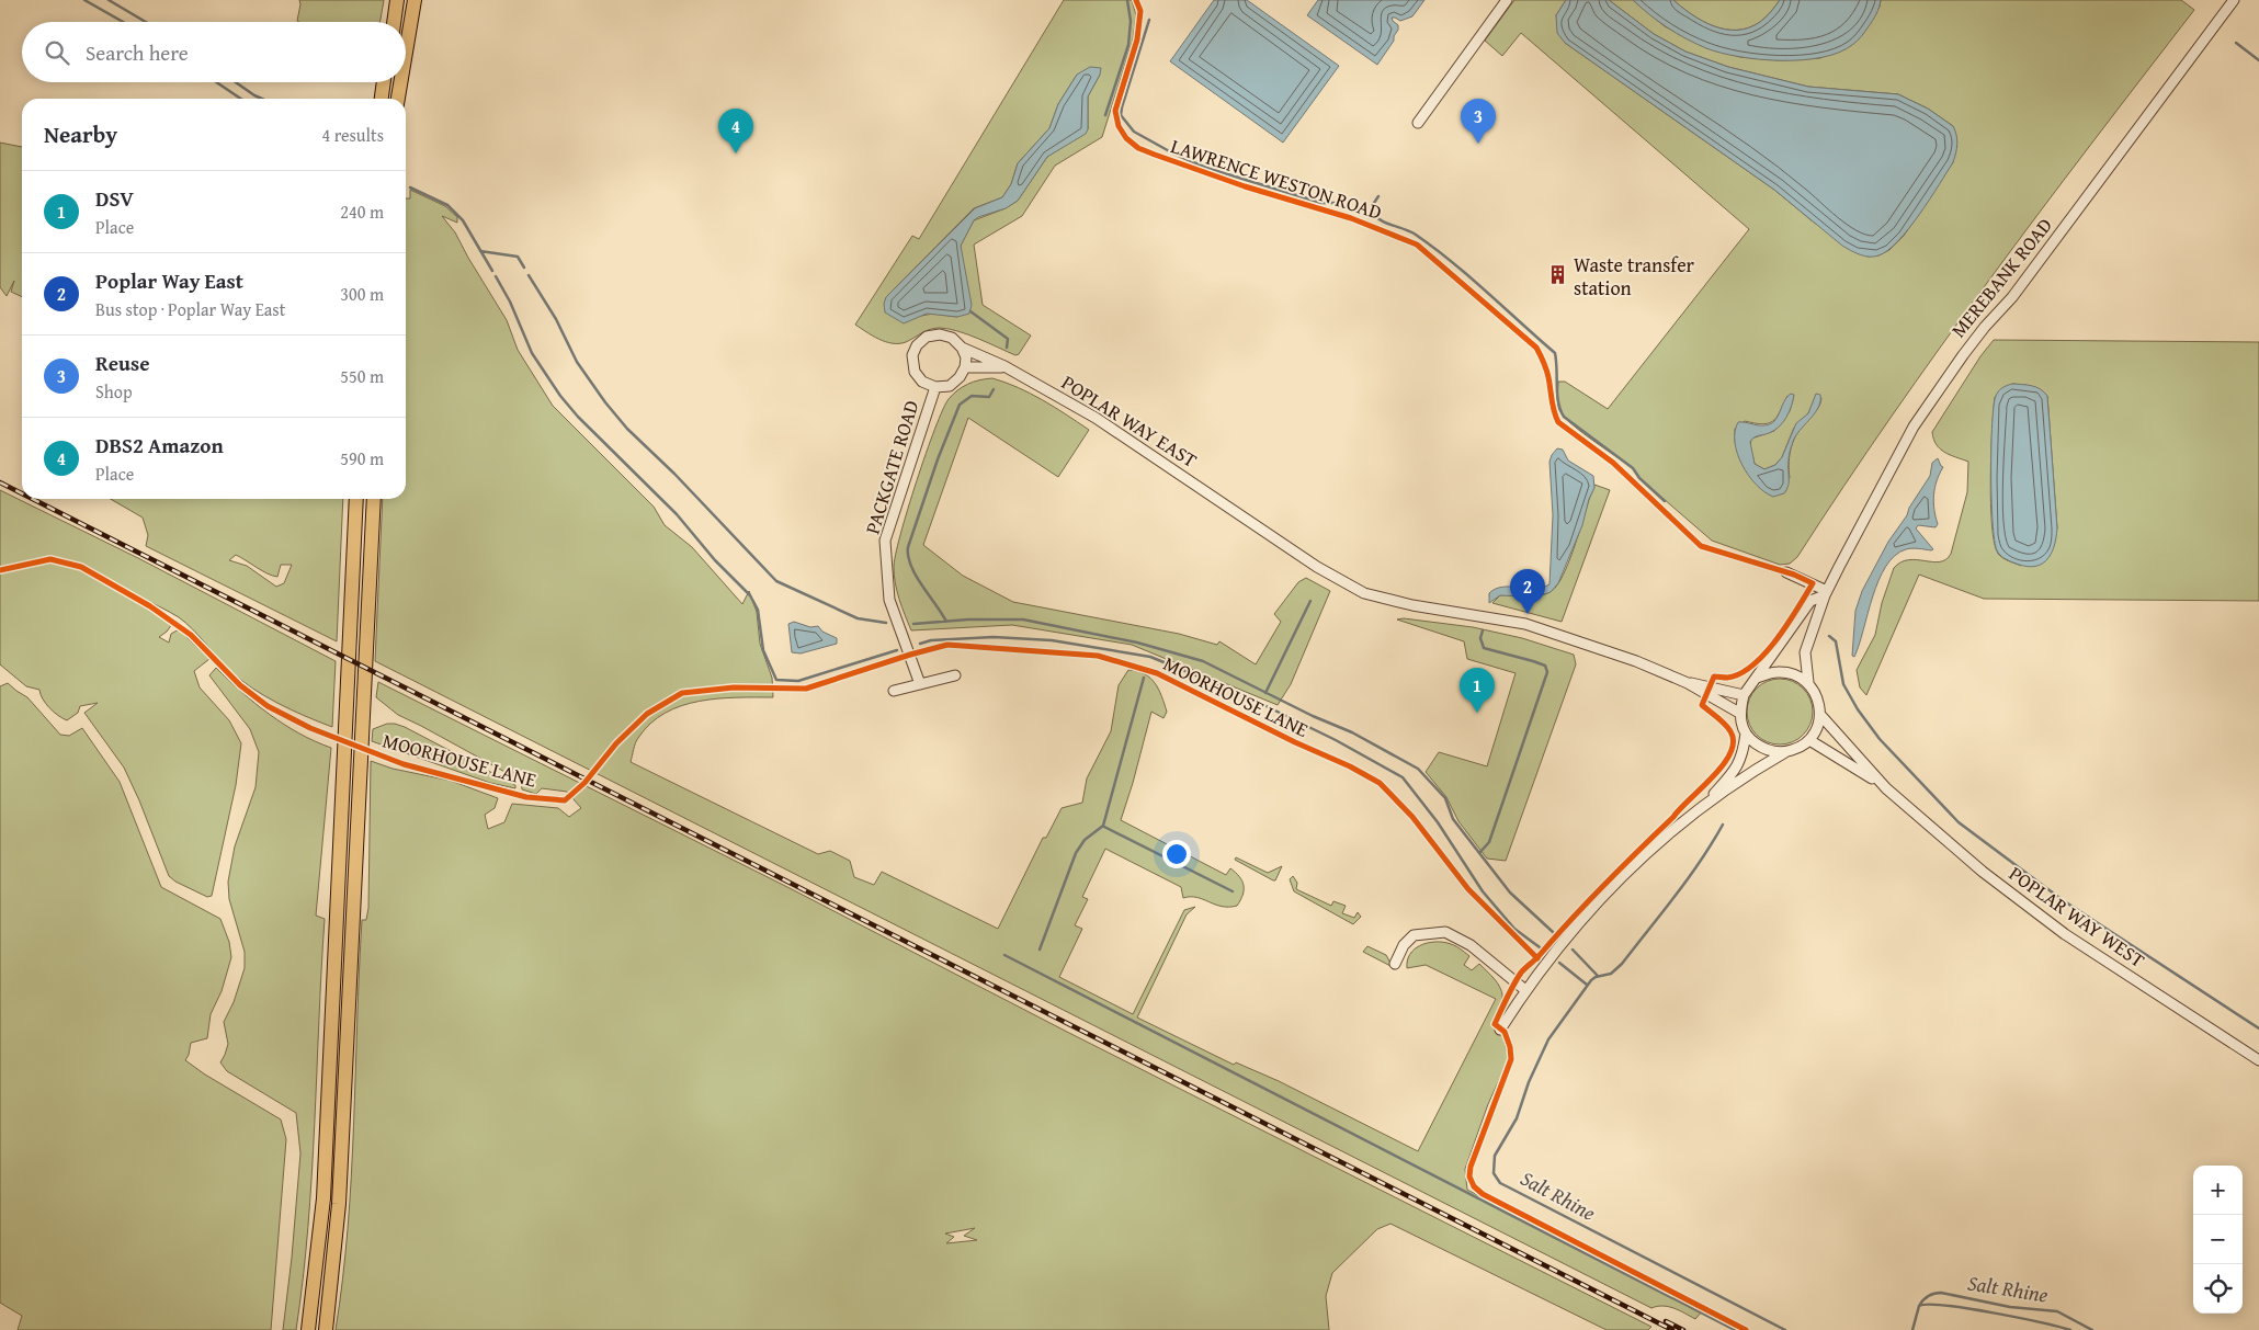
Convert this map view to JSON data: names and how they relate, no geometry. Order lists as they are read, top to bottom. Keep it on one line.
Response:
{"streets":{"street":["MEREBANK ROAD","POPLAR WAY EAST","PACKGATE ROAD","POPLAR WAY WEST"],"cycle path":["LAWRENCE WESTON ROAD","MOORHOUSE LANE"]},"crossings":[["MEREBANK ROAD","POPLAR WAY EAST"],["MEREBANK ROAD","POPLAR WAY WEST"],["POPLAR WAY EAST","PACKGATE ROAD"],["POPLAR WAY EAST","POPLAR WAY WEST"]],"water":["Salt Rhine"],"places":{"building":["Waste transfer station"]},"page":{"search":"Search here","pins":["3","4","2","1"],"heading":["Nearby","4 results"],"list":[{"mark":"1","name":"DSV","note":"Place","value":"240 m"},{"mark":"2","name":"Poplar Way East","note":"Bus stop · Poplar Way East","value":"300 m"},{"mark":"3","name":"Reuse","note":"Shop","value":"550 m"},{"mark":"4","name":"DBS2 Amazon","note":"Place","value":"590 m"}],"map_buttons":["+","−"]}}
